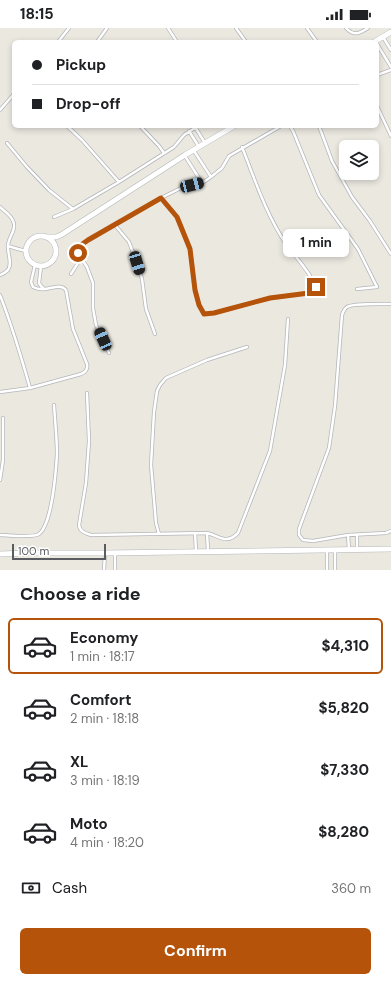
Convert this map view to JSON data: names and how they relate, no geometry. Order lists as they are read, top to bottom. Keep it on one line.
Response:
{"scale_bar":"100 m","page":{"status":"18:15","banner":["Pickup","Drop-off"],"bubble":"1 min","scale":"100 m","heading":"Choose a ride","list":[{"name":"Economy","note":"1 min · 18:17","value":"$4,310"},{"name":"Comfort","note":"2 min · 18:18","value":"$5,820"},{"name":"XL","note":"3 min · 18:19","value":"$7,330"},{"name":"Moto","note":"4 min · 18:20","value":"$8,280"}],"pay":["Cash","360 m"],"buttons":"Confirm"}}
